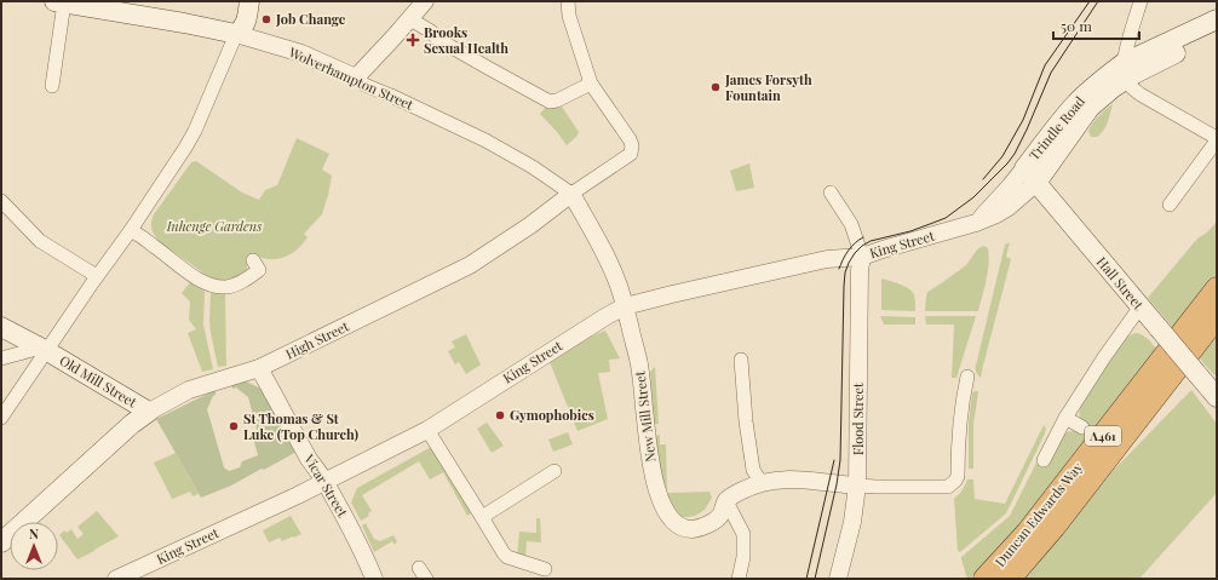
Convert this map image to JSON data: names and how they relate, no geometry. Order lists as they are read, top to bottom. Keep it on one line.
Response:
{"streets":{"highway":["A461","Duncan Edwards Way"],"main road":["Wolverhampton Street","Trindle Road","Hall Street","High Street","Old Mill Street"],"street":["King Street","New Mill Street","Flood Street","Vicar Street"]},"crossings":[["Wolverhampton Street","High Street"],["Wolverhampton Street","New Mill Street"],["Trindle Road","King Street"],["Trindle Road","Hall Street"],["King Street","Hall Street"],["King Street","New Mill Street"],["King Street","Flood Street"],["King Street","Vicar Street"],["High Street","Old Mill Street"],["High Street","New Mill Street"],["High Street","Vicar Street"]],"parks":["Inhenge Gardens"],"places":{"other":["Job Change","James Forsyth Fountain","Gymophobics","St Thomas & St Luke (Top Church)"],"health":["Brooks Sexual Health"]},"scale_bar":"50 m","north":"top"}
